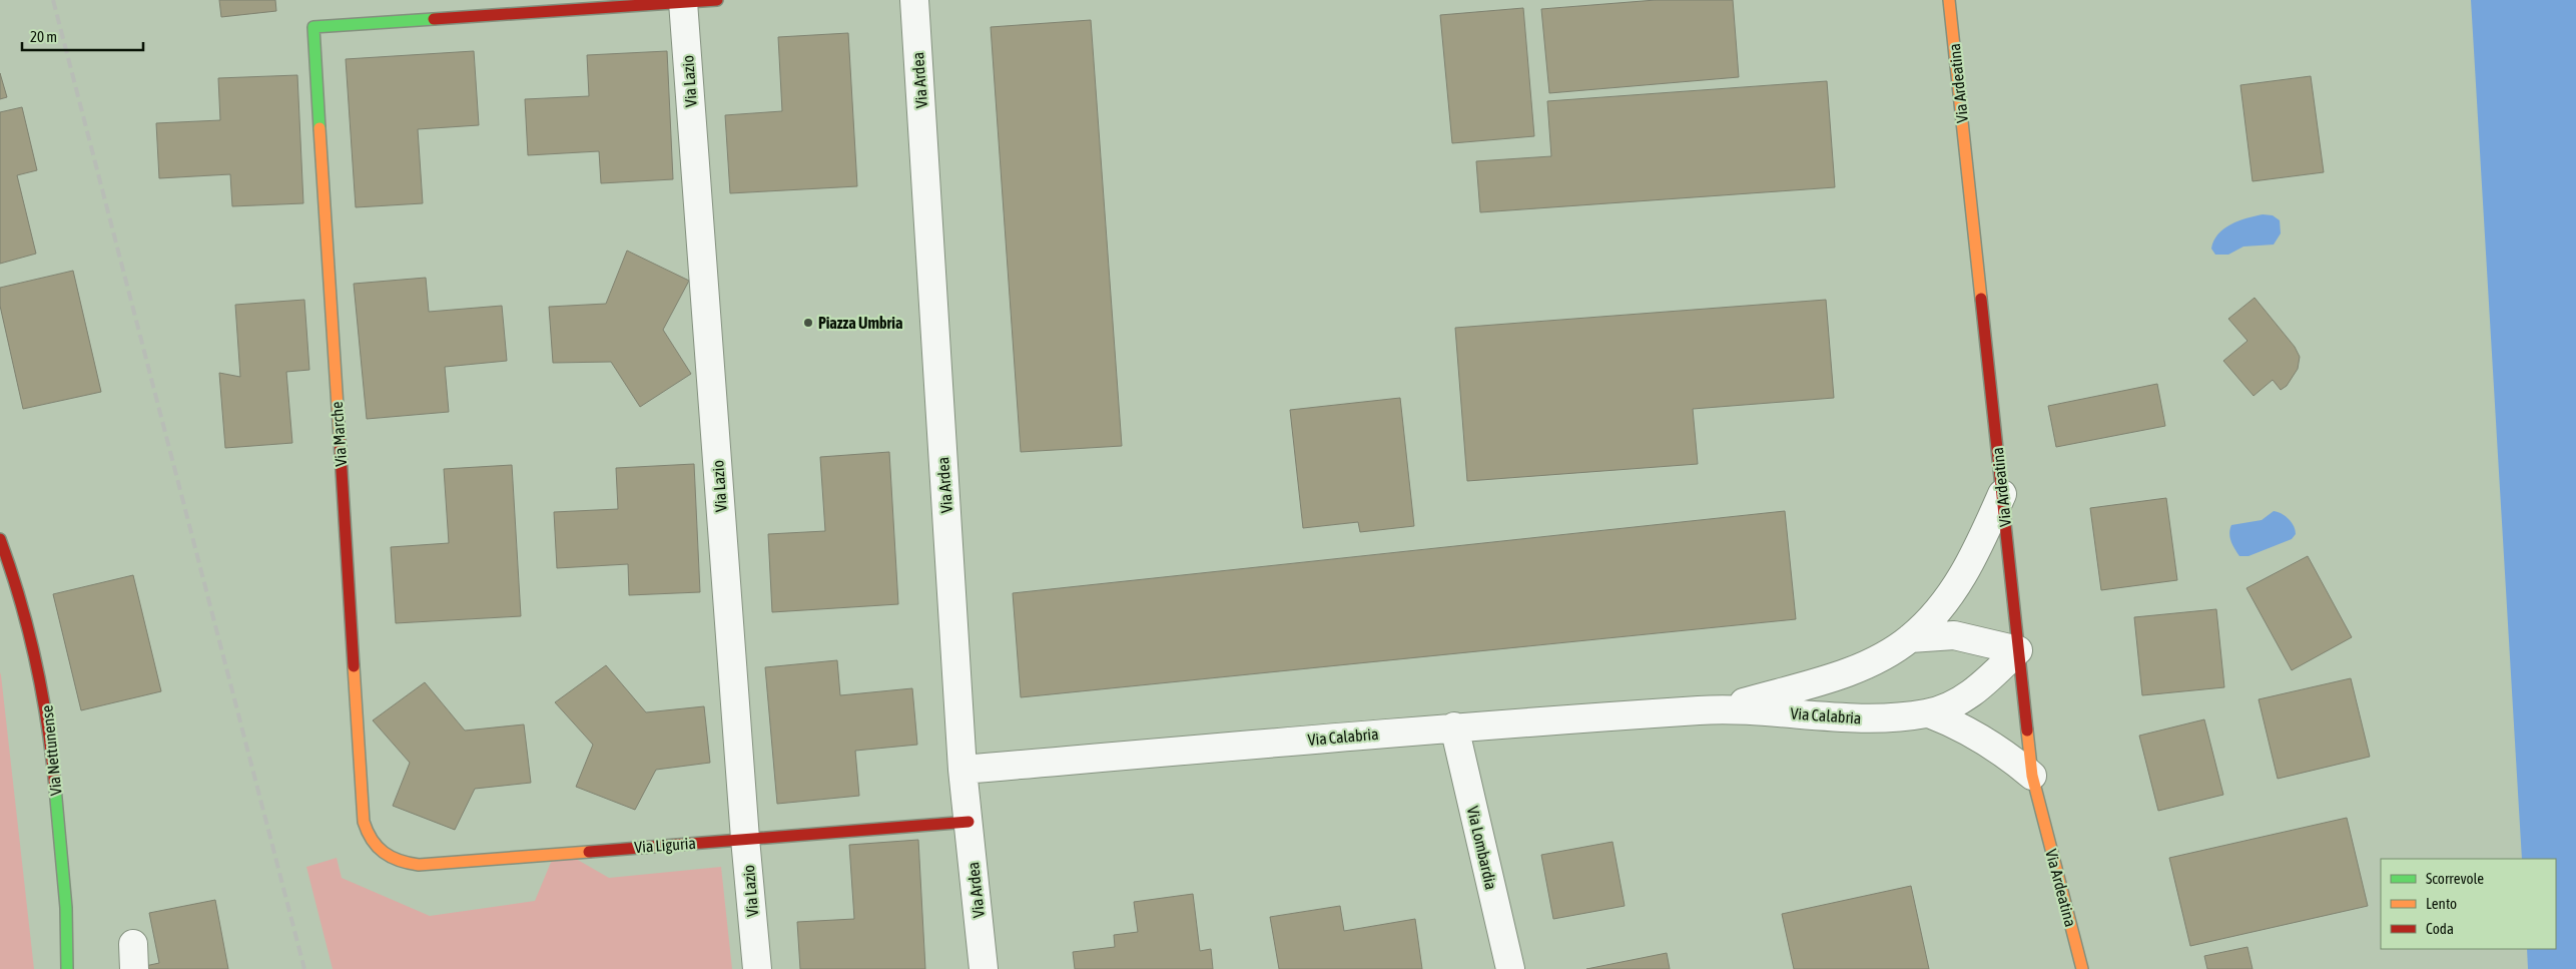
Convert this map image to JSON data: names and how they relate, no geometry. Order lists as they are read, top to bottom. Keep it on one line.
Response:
{"streets":{"street":["Via Ardea","Via Lazio","Via Ardeatina","Via Marche","Via Calabria","Via Nettunense","Via Liguria","Via Lombardia"]},"crossings":[["Via Ardea","Via Calabria"],["Via Ardea","Via Liguria"],["Via Lazio","Via Marche"],["Via Lazio","Via Liguria"],["Via Ardeatina","Via Calabria"],["Via Marche","Via Liguria"],["Via Calabria","Via Lombardia"]],"places":["Piazza Umbria"],"legend":["Scorrevole","Lento","Coda"],"scale_bar":"20 m"}
